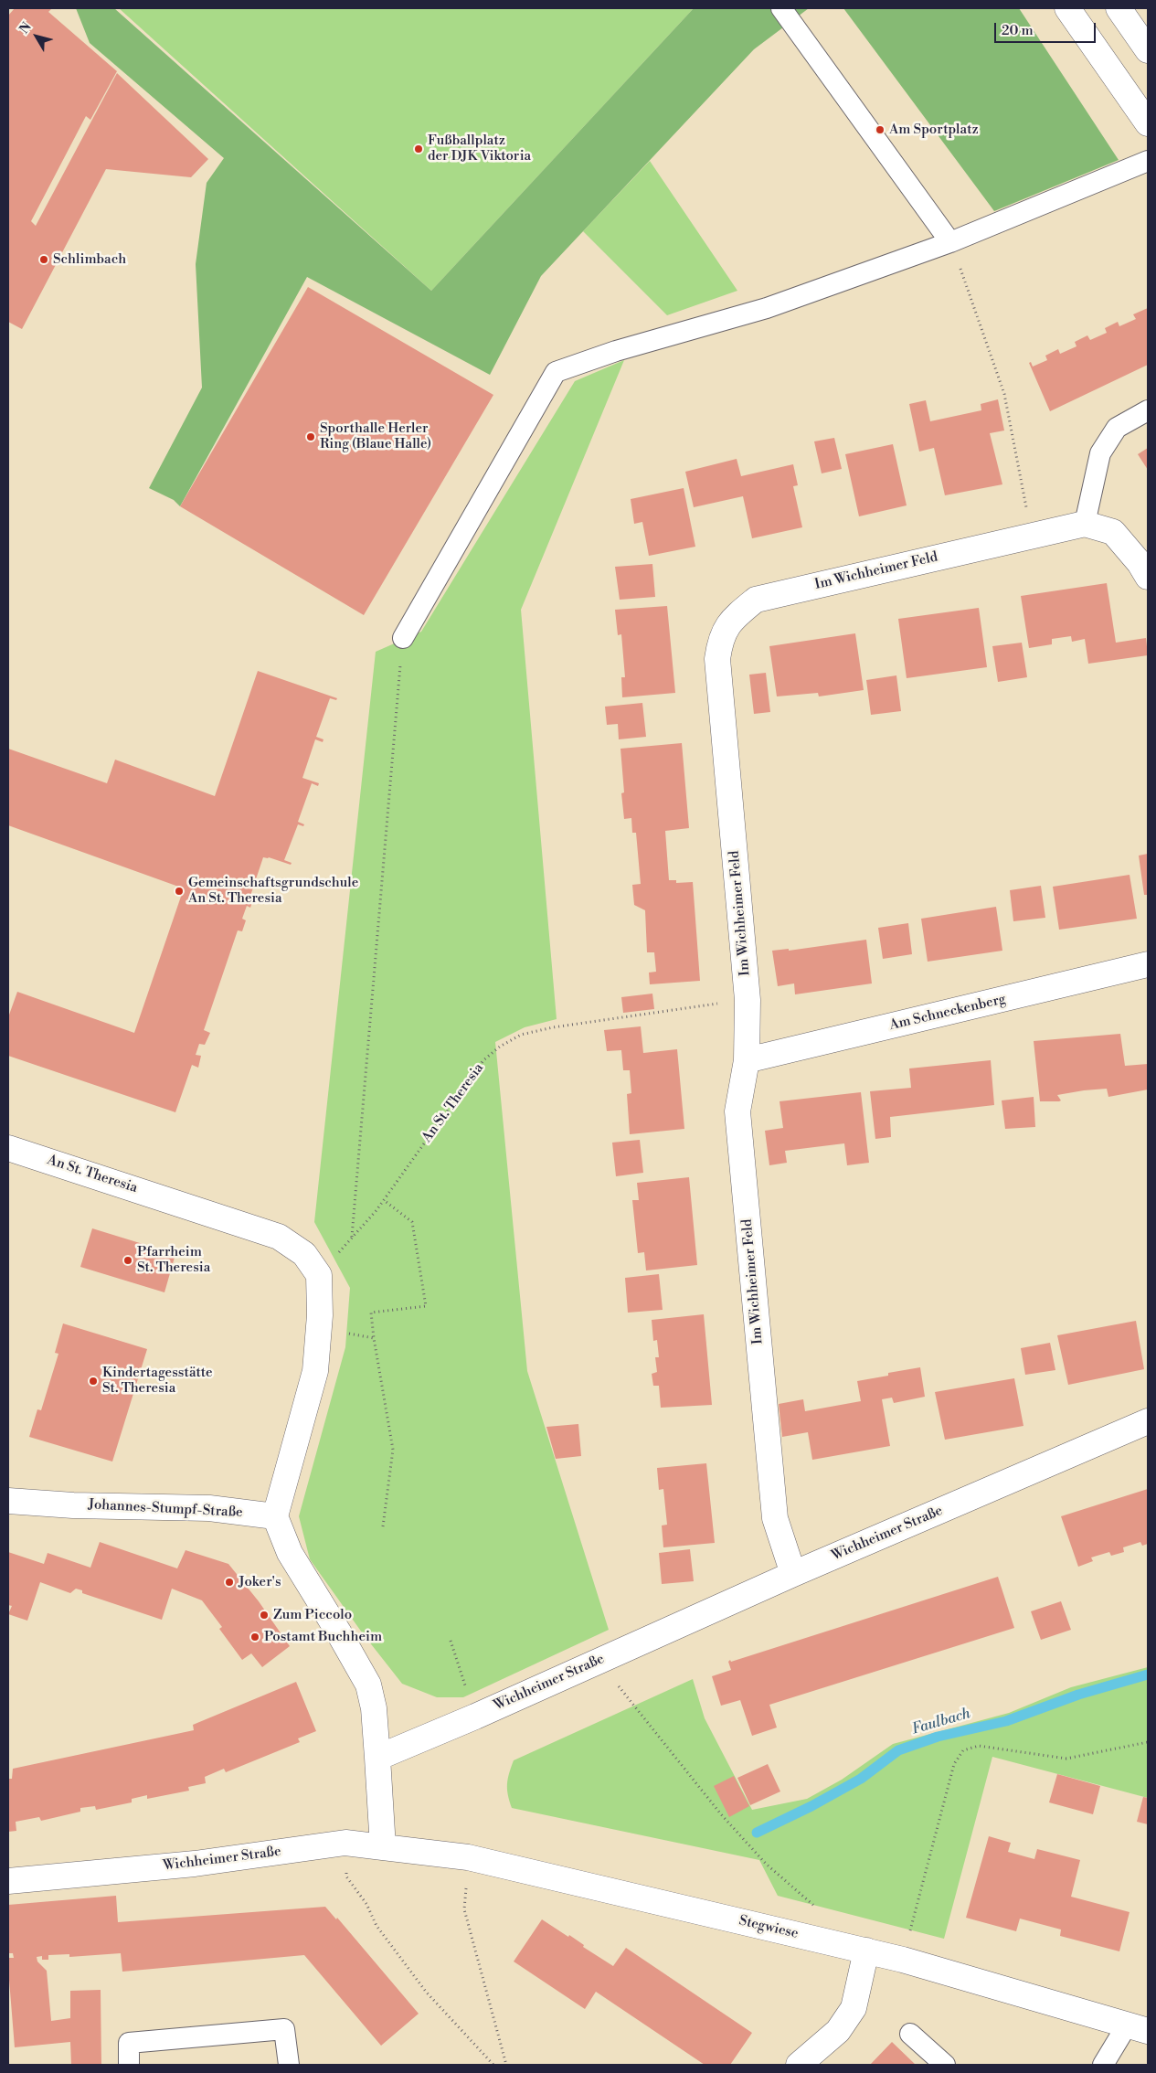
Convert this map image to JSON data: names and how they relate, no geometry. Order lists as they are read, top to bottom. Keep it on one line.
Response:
{"streets":{"street":["Im Wichheimer Feld","Am Schneckenberg","An St. Theresia","Johannes-Stumpf-Straße","Wichheimer Straße","Stegwiese"]},"crossings":[["Im Wichheimer Feld","Am Schneckenberg"],["Im Wichheimer Feld","An St. Theresia"],["Im Wichheimer Feld","Wichheimer Straße"],["Wichheimer Straße","Stegwiese"]],"water":["Faulbach"],"places":["Am Sportplatz","Fußballplatz der DJK Viktoria","Schlimbach","Sporthalle Herler Ring (Blaue Halle)","Gemeinschaftsgrundschule An St. Theresia","Pfarrheim St. Theresia","Kindertagesstätte St. Theresia","Joker's","Zum Piccolo","Postamt Buchheim"],"scale_bar":"20 m","north":"top left"}
